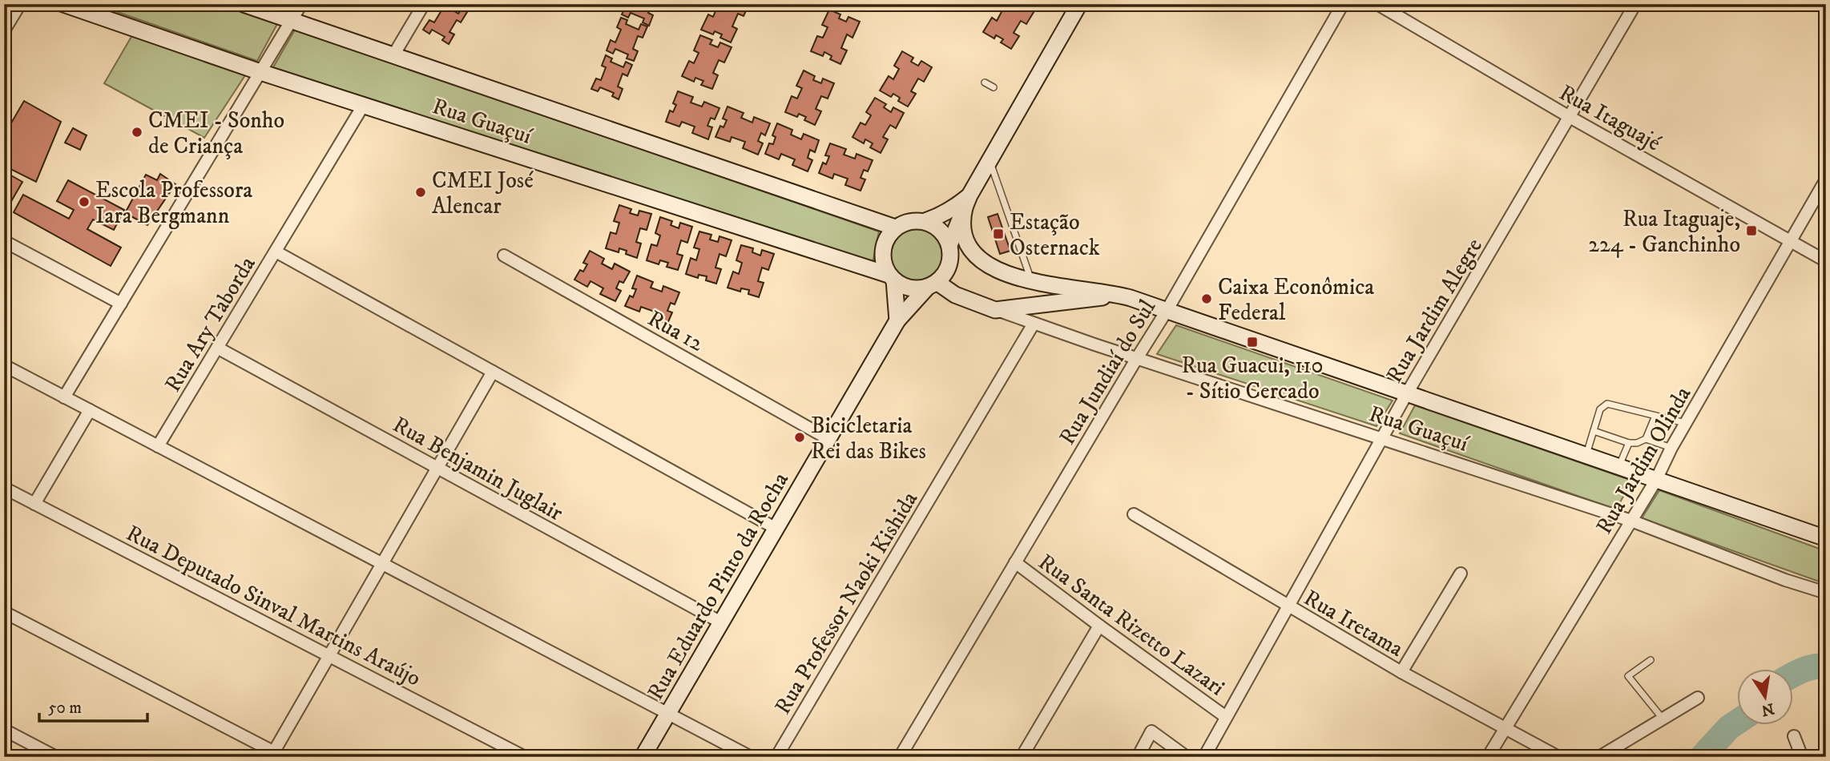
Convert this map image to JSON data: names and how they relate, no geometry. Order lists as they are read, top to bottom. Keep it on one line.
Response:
{"streets":{"main road":["Rua Guaçuí","Rua Eduardo Pinto da Rocha"],"street":["Rua Itaguajé","Rua Jardim Alegre","Rua Ary Taborda","Rua 12","Rua Jundiaí do Sul","Rua Jardim Olinda","Rua Benjamin Juglair","Rua Professor Naoki Kishida","Rua Deputado Sinval Martins Araújo","Rua Iretama","Rua Santa Rizetto Lazari"]},"crossings":[["Rua Itaguajé","Rua Jardim Alegre"],["Rua Itaguajé","Rua Jardim Olinda"],["Rua Guaçuí","Rua Jardim Alegre"],["Rua Guaçuí","Rua Ary Taborda"],["Rua Guaçuí","Rua Jundiaí do Sul"],["Rua Guaçuí","Rua Jardim Olinda"],["Rua Guaçuí","Rua Eduardo Pinto da Rocha"],["Rua Guaçuí","Rua Professor Naoki Kishida"],["Rua Jardim Alegre","Rua Iretama"],["Rua Jardim Alegre","Rua Santa Rizetto Lazari"],["Rua Ary Taborda","Rua Benjamin Juglair"],["Rua 12","Rua Eduardo Pinto da Rocha"],["Rua Jundiaí do Sul","Rua Santa Rizetto Lazari"],["Rua Jardim Olinda","Rua Iretama"],["Rua Benjamin Juglair","Rua Eduardo Pinto da Rocha"]],"places":{"other":["CMEI - Sonho de Criança","CMEI José Alencar","Escola Professora Iara Bergmann","Caixa Econômica Federal","Bicicletaria Rei das Bikes"],"transit":["Rua Itaguaje, 224 - Ganchinho","Estação Osternack","Rua Guacui, 110 - Sítio Cercado"]},"scale_bar":"50 m","north":"bottom"}
